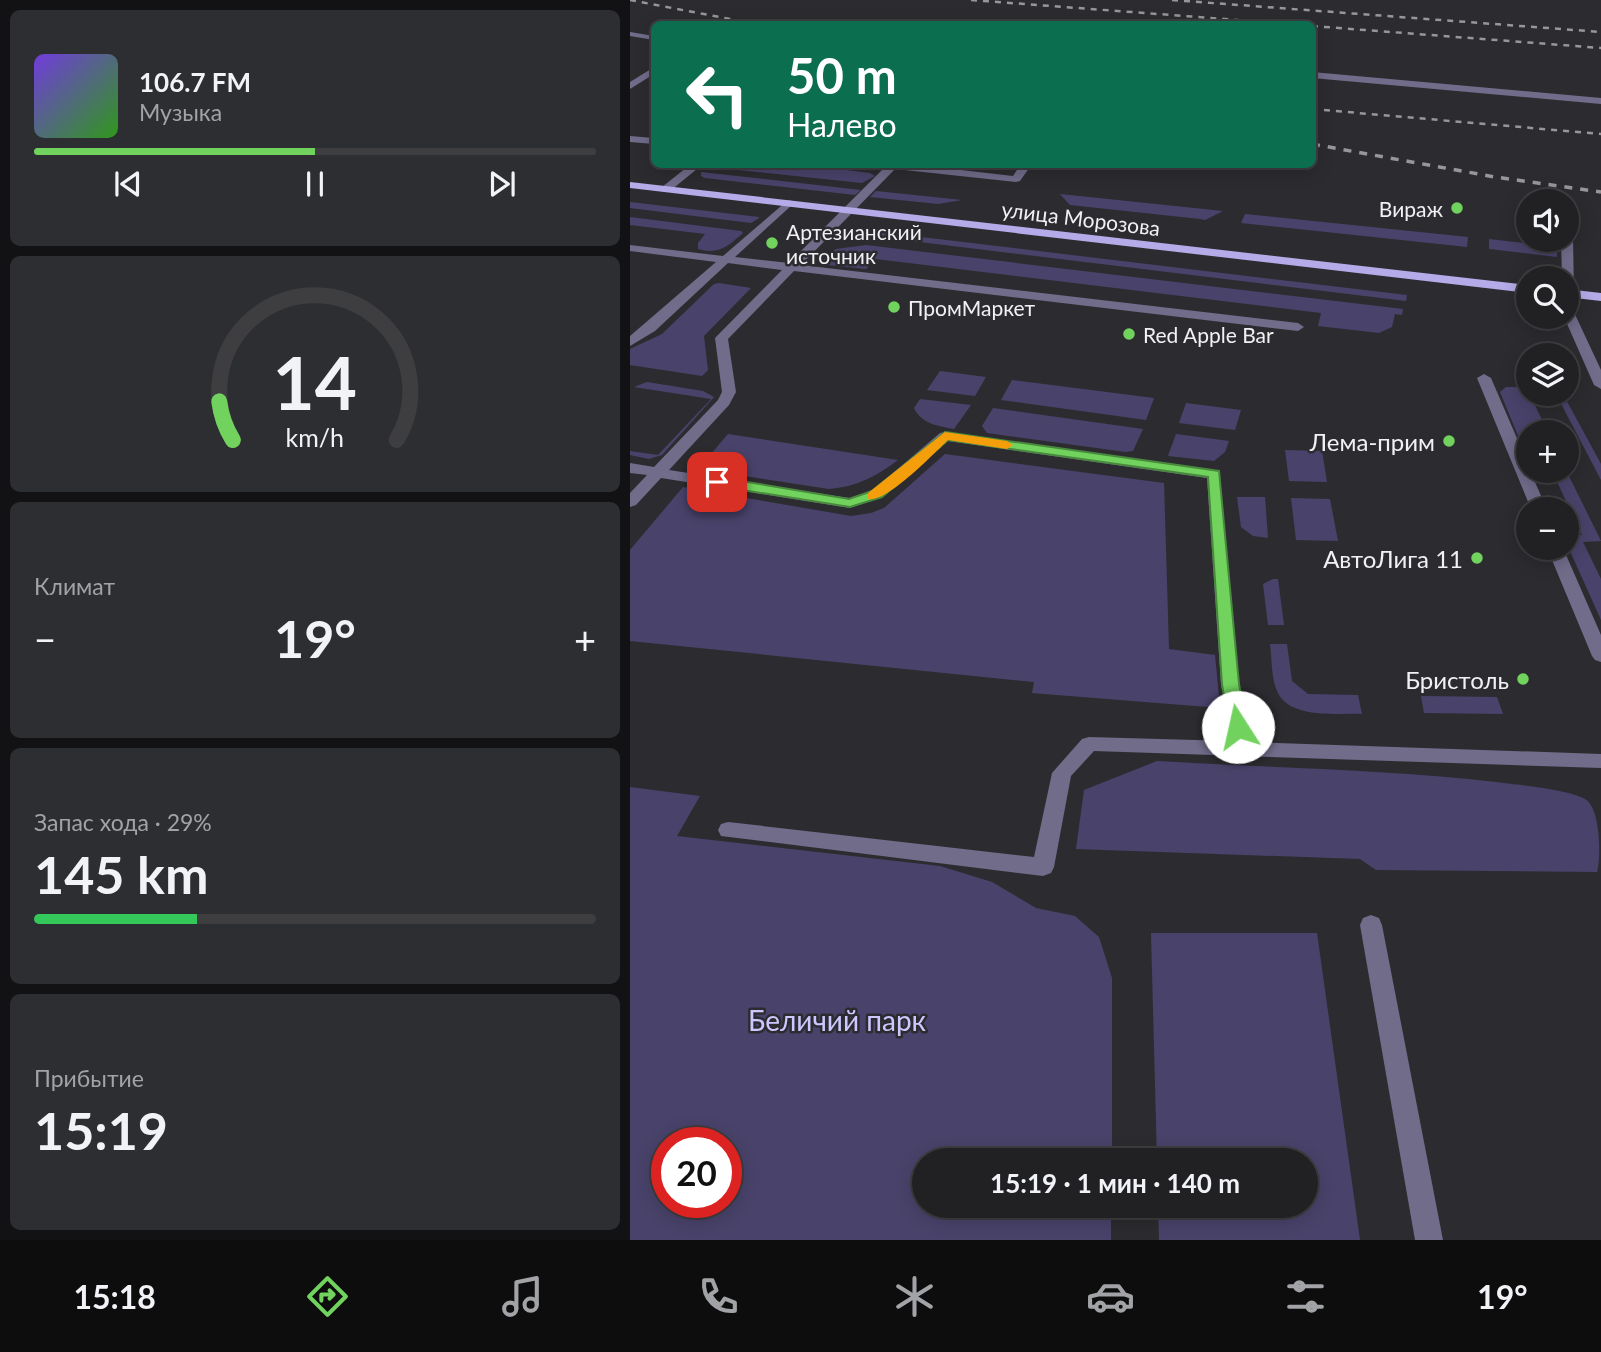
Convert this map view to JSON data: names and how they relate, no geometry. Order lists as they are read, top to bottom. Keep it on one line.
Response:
{"streets":{"main road":["улица Морозова"]},"parks":["Беличий парк"],"places":["Вираж","Артезианский источник","ПромМаркет","Red Apple Bar","Лема-прим","АвтоЛига 11","Бристоль"],"page":{"turn":["50 m","Налево"],"song":["106.7 FM","Музыка"],"map_buttons":["+","−"],"tile":["Климат",["Запас хода · 29%","145 km"],["Прибытие","15:19"]],"heat":["−","19°","+"],"limit":"20","trip":"15:19 · 1 мин · 140 m","tabs":["15:18","19°"],"gauge":["14","km/h"]}}
